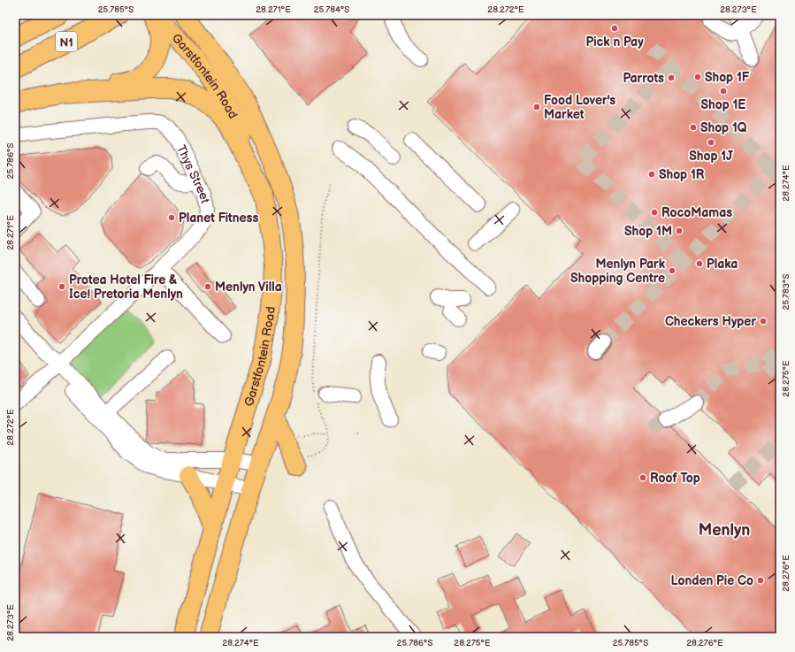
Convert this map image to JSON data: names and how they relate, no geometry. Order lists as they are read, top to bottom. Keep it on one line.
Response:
{"streets":{"highway":["N1"],"main road":["Garstfontein Road"],"street":["Thys Street"]},"districts":["Menlyn"],"places":["Pick n Pay","Shop 1F","Parrots","Shop 1E","Food Lover's Market","Shop 1Q","Shop 1J","Shop 1R","RocoMamas","Planet Fitness","Shop 1M","Plaka","Menlyn Park Shopping Centre","Protea Hotel Fire & Ice! Pretoria Menlyn","Menlyn Villa","Checkers Hyper","Roof Top","Londen Pie Co"],"coordinates":["25.785°S","28.271°E","25.784°S","28.272°E","28.273°E","25.786°S","28.274°E","25.783°S","28.275°E","28.276°E"]}
